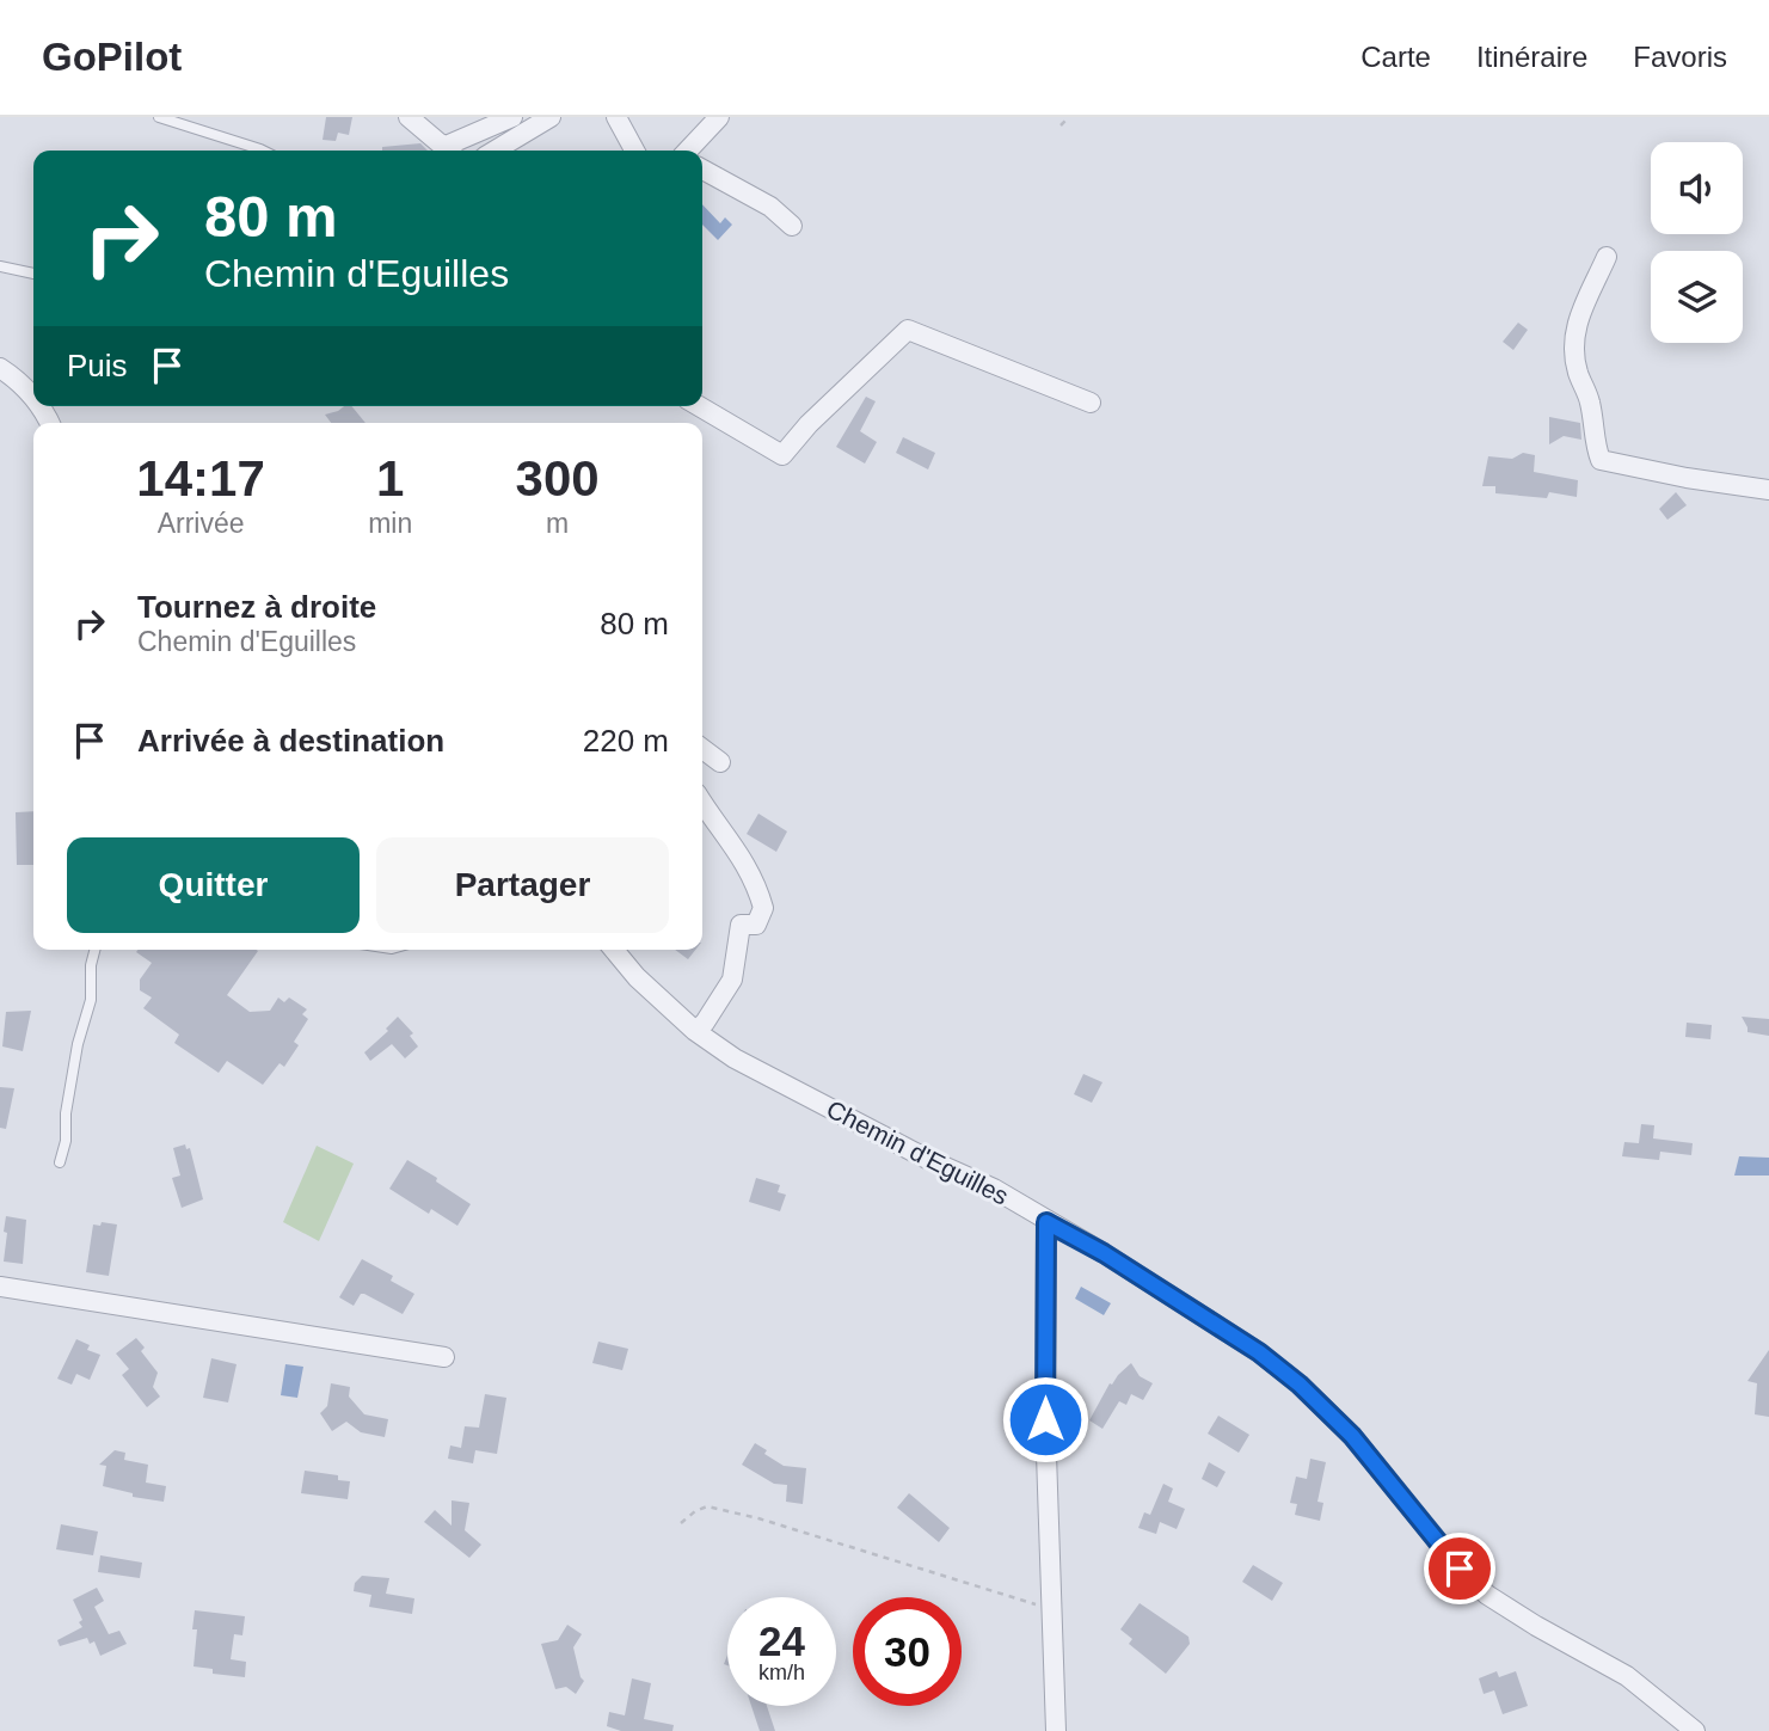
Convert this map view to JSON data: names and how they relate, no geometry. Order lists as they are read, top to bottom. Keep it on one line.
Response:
{"streets":{"street":["Chemin d'Eguilles"]},"page":{"header":"GoPilot","nav":["Carte","Itinéraire","Favoris"],"turn":["80 m","Chemin d'Eguilles"],"then":"Puis","eta":["14:17","Arrivée","1","min","300","m"],"list":[{"name":"Tournez à droite","note":"Chemin d'Eguilles","value":"80 m"},{"name":"Arrivée à destination","value":"220 m"}],"buttons":["Quitter","Partager"],"speed":"24 km/h","limit":"30"}}
